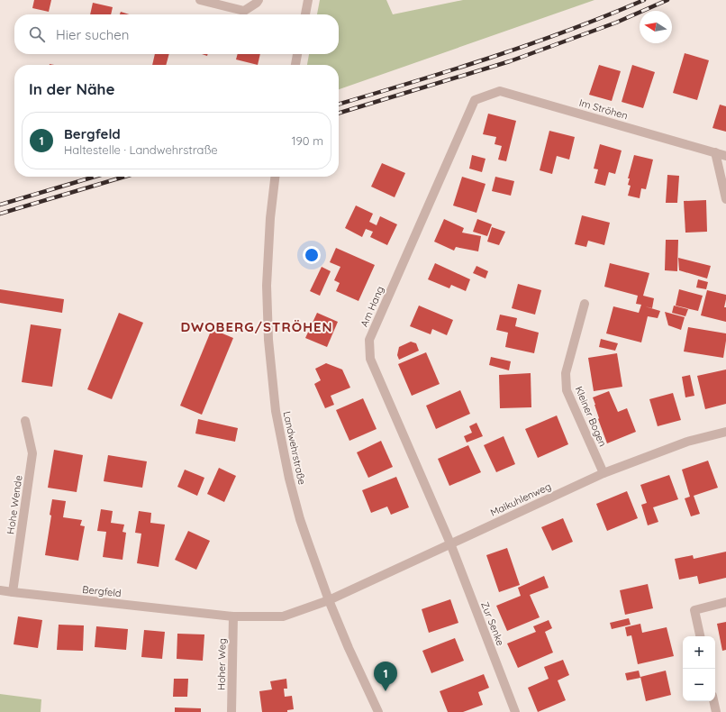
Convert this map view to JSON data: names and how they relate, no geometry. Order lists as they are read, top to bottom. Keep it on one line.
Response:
{"streets":{"street":["Im Ströhen","Am Hang","Kleiner Bogen","Landwehrstraße","Maikuhlenweg","Hohe Wende","Bergfeld","Zur Senke","Hoher Weg"]},"crossings":[["Im Ströhen","Am Hang"],["Am Hang","Maikuhlenweg"],["Am Hang","Zur Senke"],["Kleiner Bogen","Maikuhlenweg"],["Landwehrstraße","Maikuhlenweg"],["Landwehrstraße","Bergfeld"],["Maikuhlenweg","Bergfeld"],["Maikuhlenweg","Zur Senke"],["Hohe Wende","Bergfeld"],["Bergfeld","Hoher Weg"]],"districts":["DWOBERG/STRÖHEN"],"north":"left","page":{"search":"Hier suchen","heading":"In der Nähe","list":[{"mark":"1","name":"Bergfeld","note":"Haltestelle · Landwehrstraße","value":"190 m"}],"map_buttons":["+","−"],"pins":"1"}}
